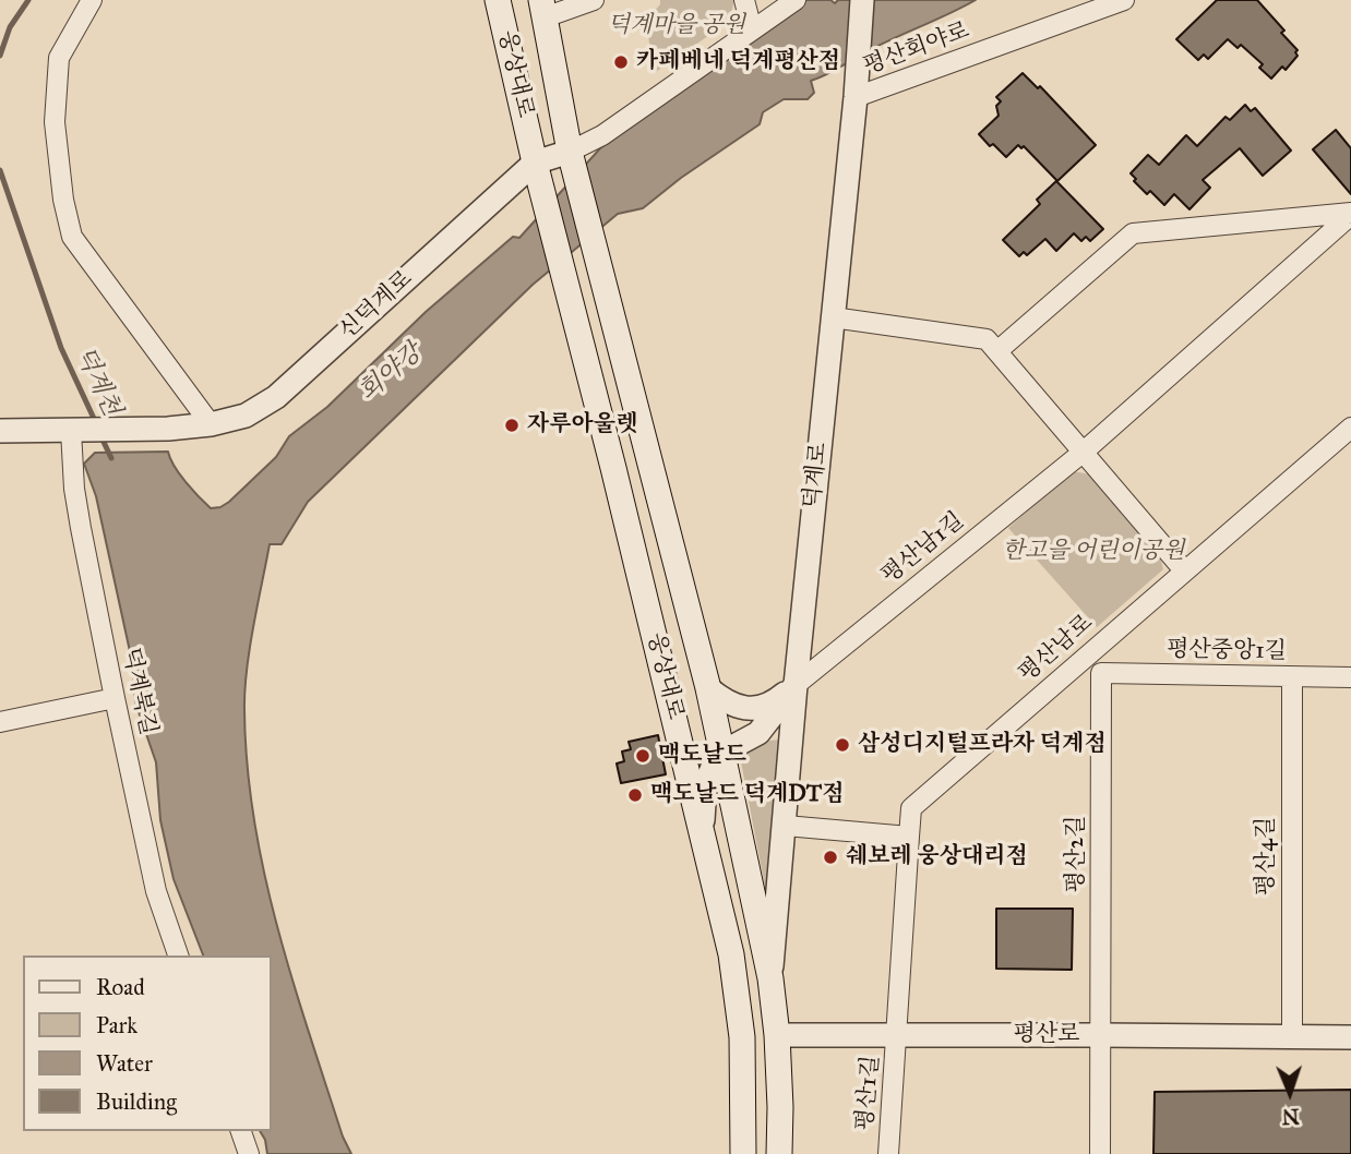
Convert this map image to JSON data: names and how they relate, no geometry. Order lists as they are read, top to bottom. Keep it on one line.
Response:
{"streets":{"main road":["웅상대로","평산로"],"street":["평산회야로","신덕계로","덕계로","평산남1길","평산남로","평산중앙1길","덕계북길","평산2길","평산4길","평산1길"]},"crossings":[["평산회야로","덕계로"],["웅상대로","신덕계로"],["웅상대로","평산로"],["신덕계로","덕계북길"],["덕계로","평산남1길"],["평산남로","평산로"],["평산남로","평산1길"],["평산중앙1길","평산2길"],["평산중앙1길","평산4길"],["평산2길","평산로"],["평산4길","평산로"],["평산로","평산1길"]],"water":["회야강","덕계천"],"parks":["덕계마을 공원","한고을 어린이공원"],"places":["카페베네 덕계평산점","자루아울렛","삼성디지털프라자 덕계점","맥도날드","맥도날드 덕계DT점","쉐보레 웅상대리점"],"legend":["Road","Park","Water","Building"],"north":"bottom"}
